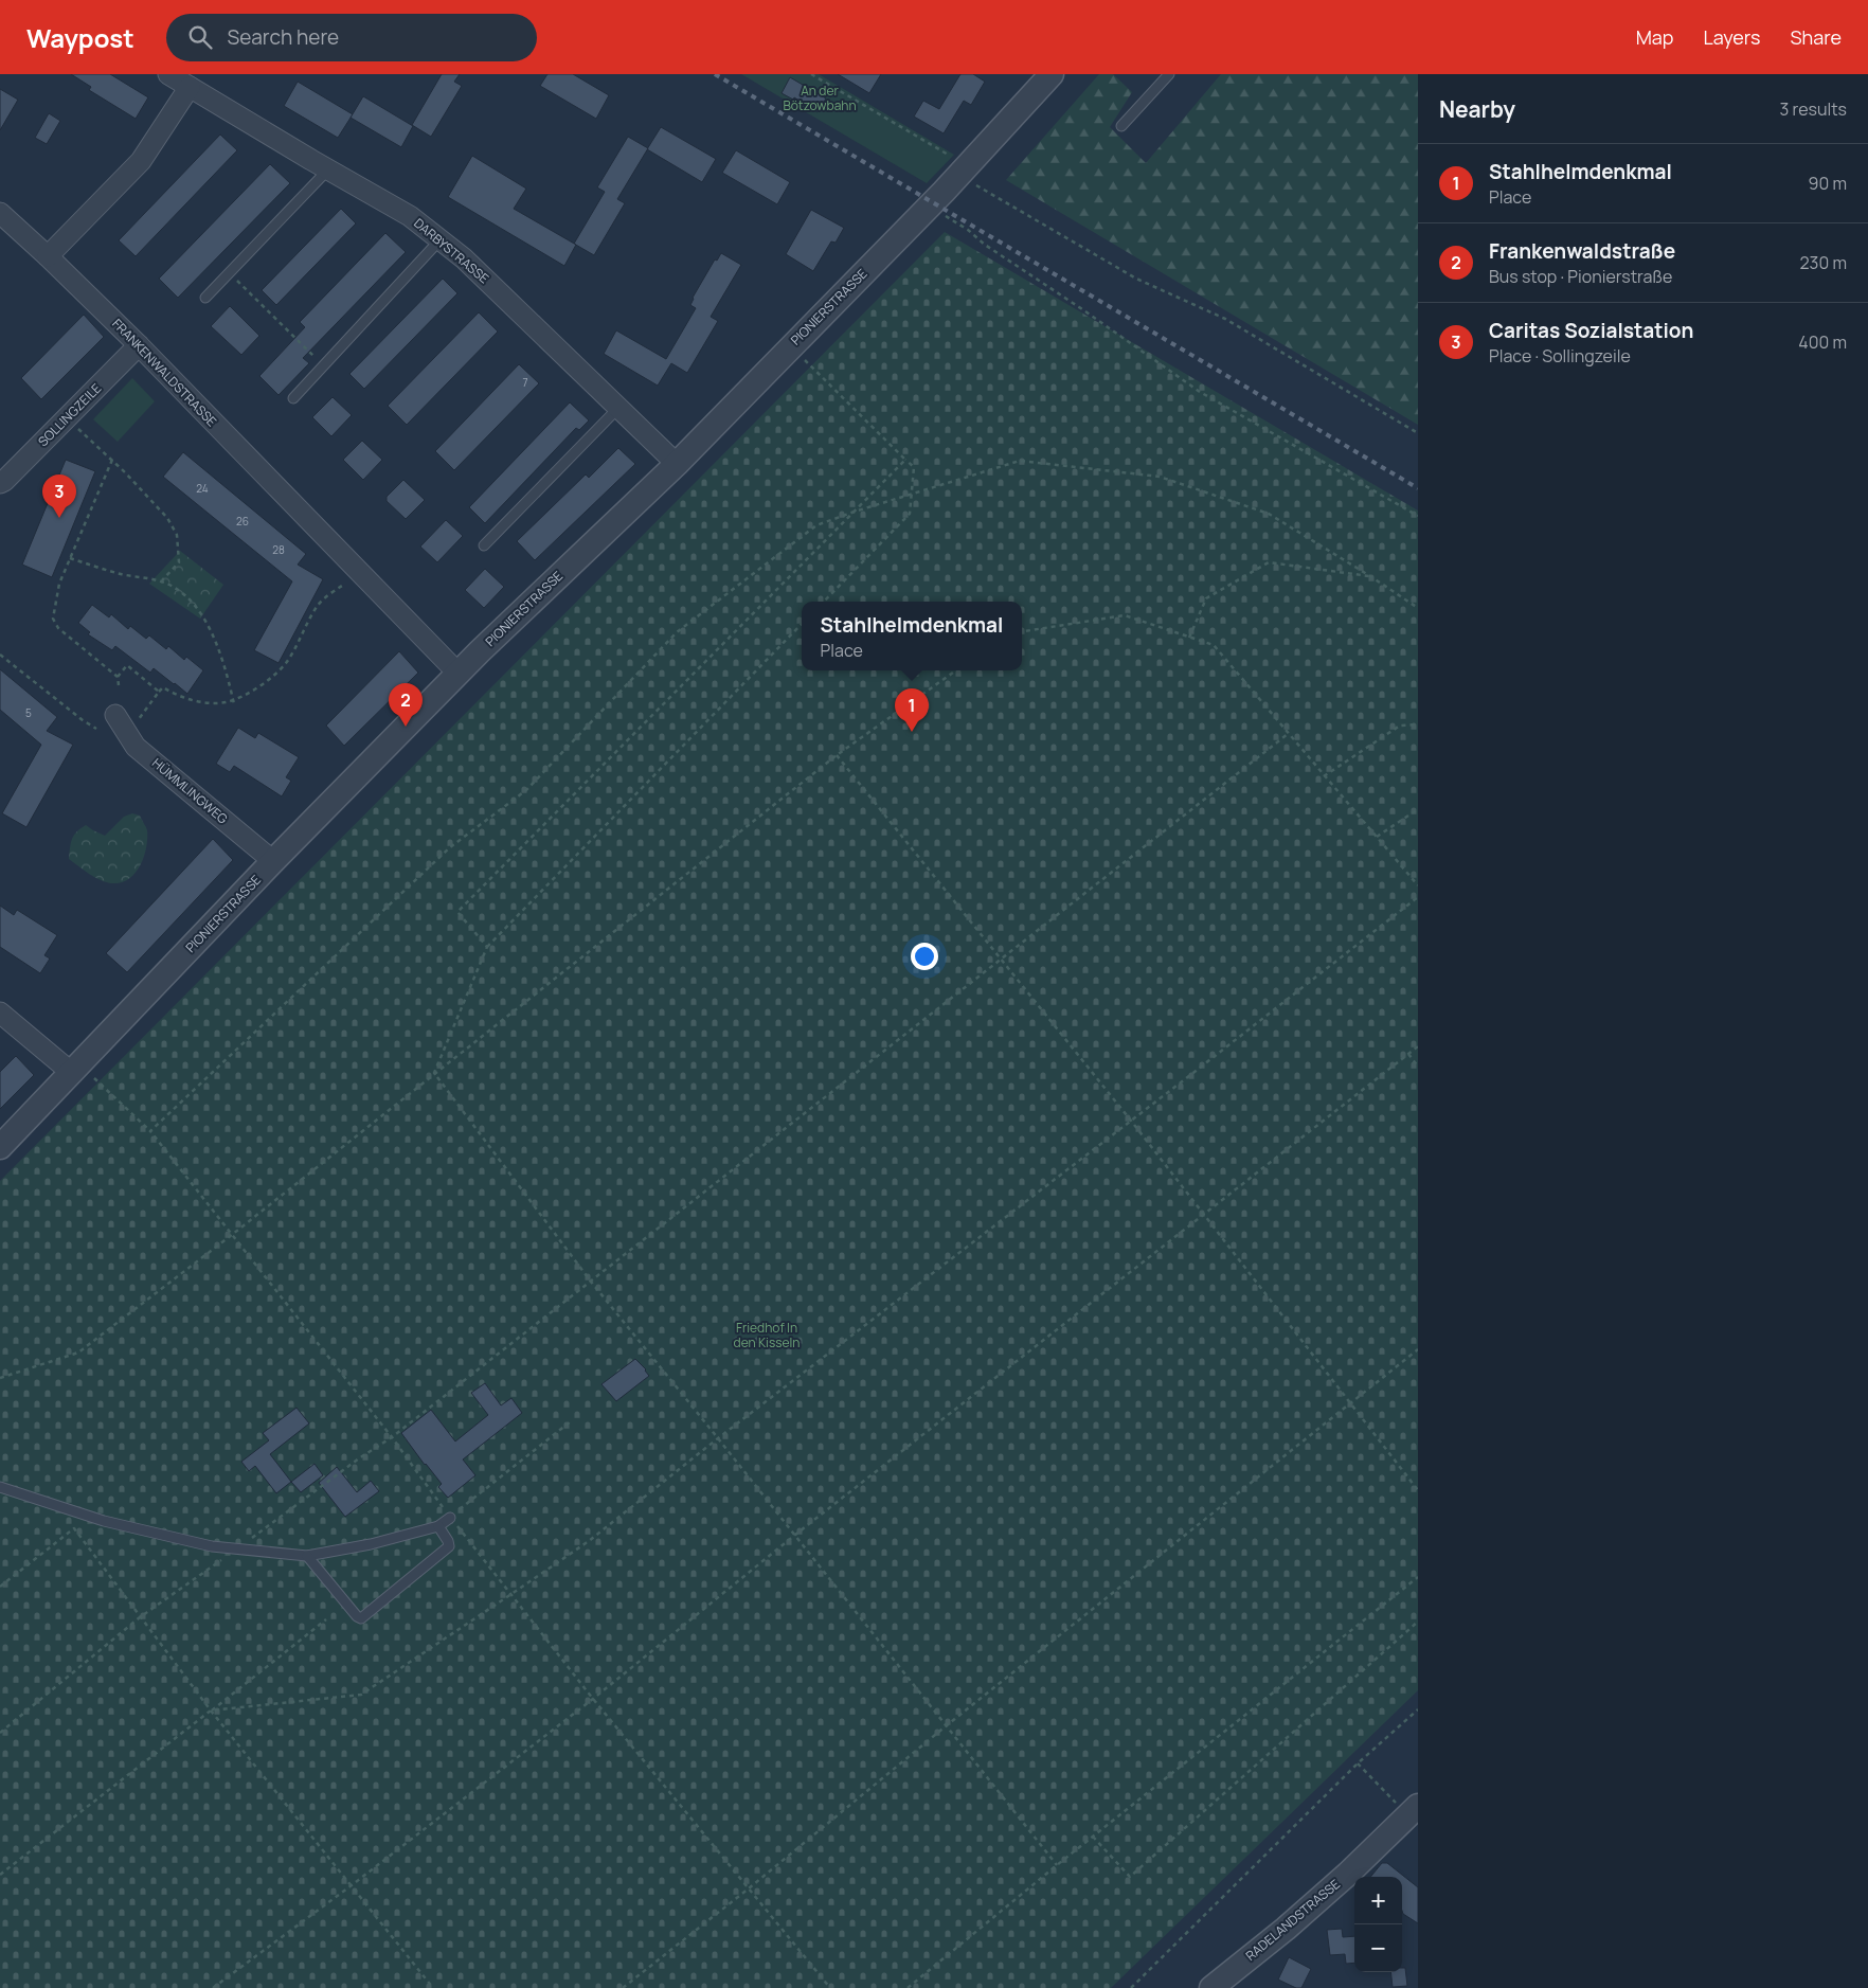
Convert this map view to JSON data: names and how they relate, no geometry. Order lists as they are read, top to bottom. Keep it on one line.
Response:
{"streets":{"street":["DARBYSTRASSE","PIONIERSTRASSE","FRANKENWALDSTRASSE","SOLLINGZEILE","HÜMMLINGWEG","RADELANDSTRASSE"]},"crossings":[["DARBYSTRASSE","PIONIERSTRASSE"],["PIONIERSTRASSE","FRANKENWALDSTRASSE"],["PIONIERSTRASSE","HÜMMLINGWEG"],["FRANKENWALDSTRASSE","SOLLINGZEILE"]],"parks":["An der Bötzowbahn","Friedhof In den Kisseln"],"house_numbers":["7","24","26","28","5"],"page":{"header":"Waypost","search":"Search here","nav":["Map","Layers","Share"],"heading":["Nearby","3 results"],"list":[{"mark":"1","name":"Stahlhelmdenkmal","note":"Place","value":"90 m"},{"mark":"2","name":"Frankenwaldstraße","note":"Bus stop · Pionierstraße","value":"230 m"},{"mark":"3","name":"Caritas Sozialstation","note":"Place · Sollingzeile","value":"400 m"}],"pins":["3","2","1"],"popup":["Stahlhelmdenkmal","Place"],"map_buttons":["+","−"]}}
